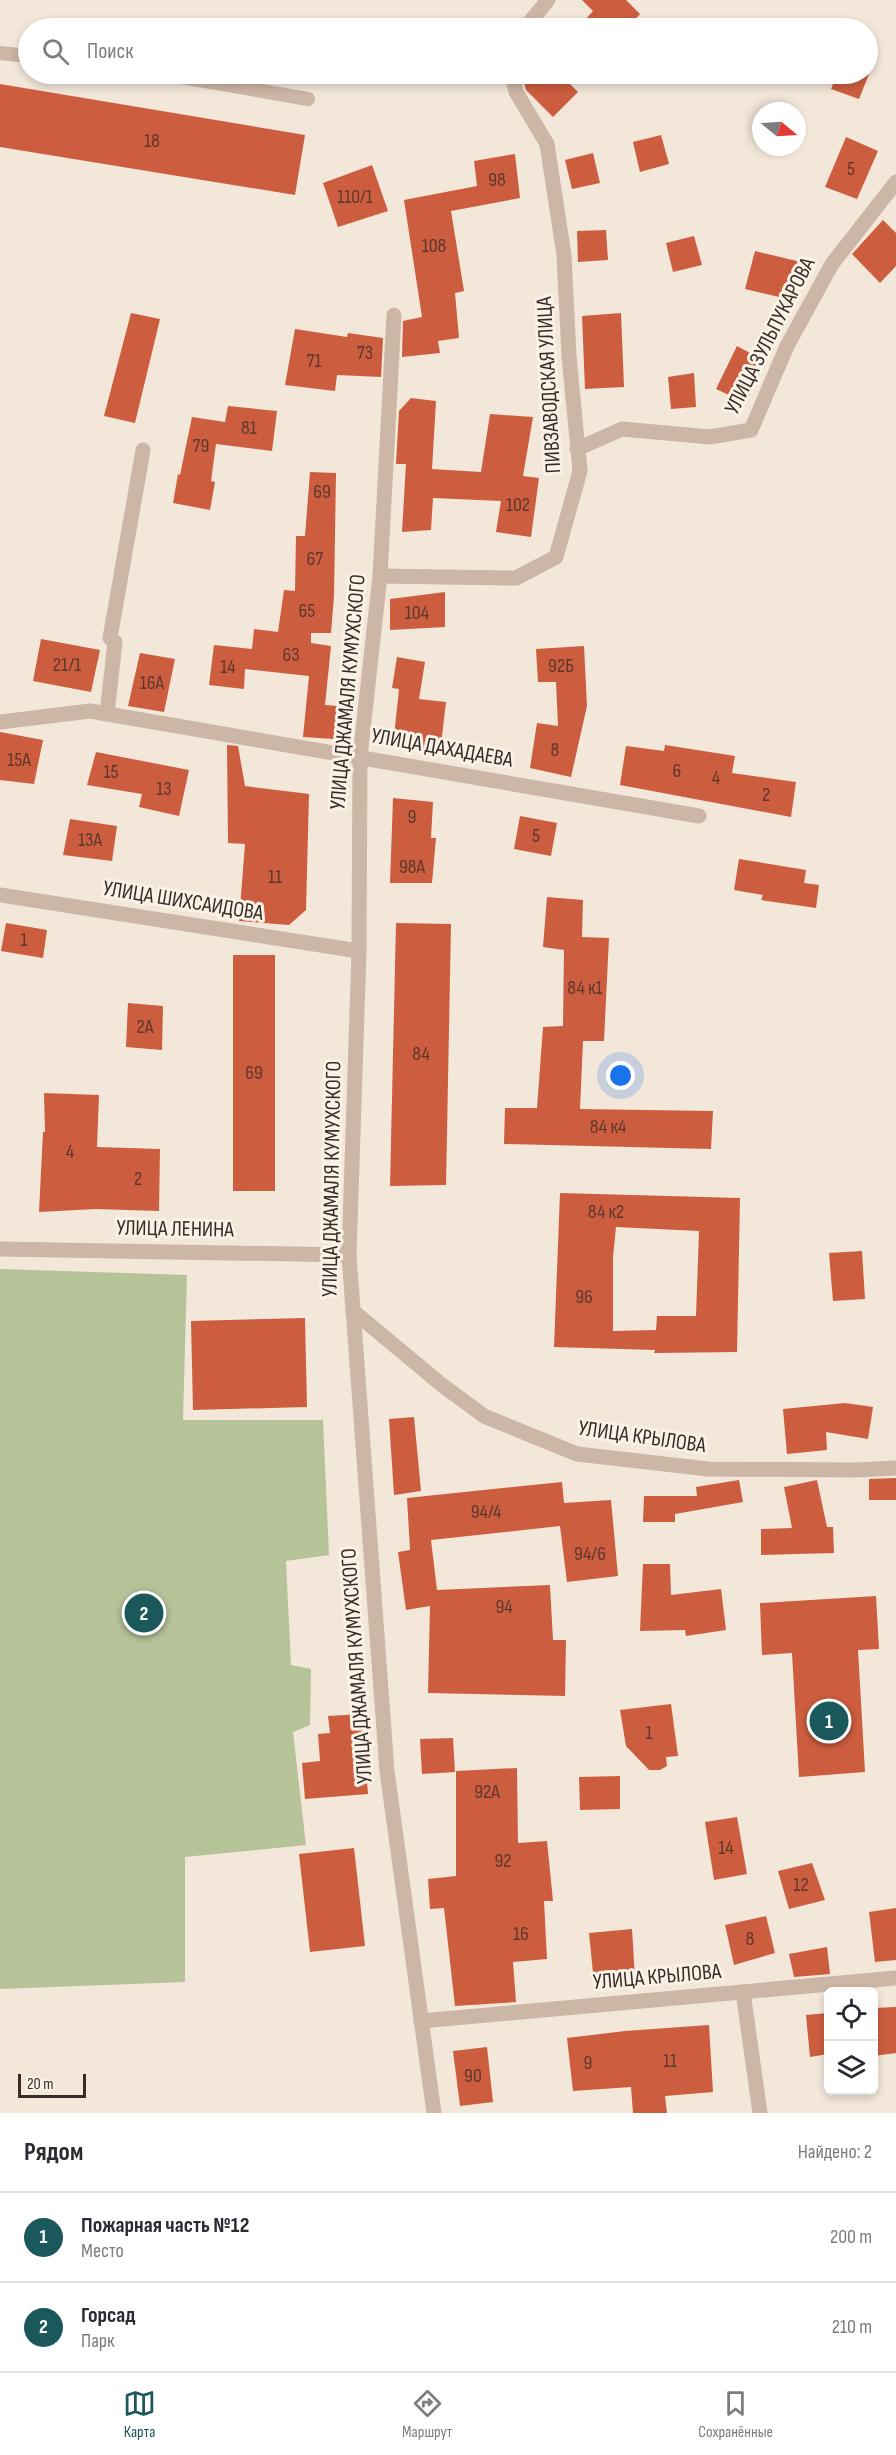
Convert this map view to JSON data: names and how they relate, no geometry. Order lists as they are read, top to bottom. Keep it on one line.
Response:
{"streets":{"street":["УЛИЦА ЗУЛЬПУКАРОВА","ПИВЗАВОДСКАЯ УЛИЦА","УЛИЦА ДЖАМАЛЯ КУМУХСКОГО","УЛИЦА ДАХАДАЕВА","УЛИЦА ШИХСАИДОВА","УЛИЦА ЛЕНИНА","УЛИЦА КРЫЛОВА"]},"crossings":[["УЛИЦА ЗУЛЬПУКАРОВА","ПИВЗАВОДСКАЯ УЛИЦА"],["ПИВЗАВОДСКАЯ УЛИЦА","УЛИЦА ДЖАМАЛЯ КУМУХСКОГО"],["УЛИЦА ДЖАМАЛЯ КУМУХСКОГО","УЛИЦА ДАХАДАЕВА"],["УЛИЦА ДЖАМАЛЯ КУМУХСКОГО","УЛИЦА ШИХСАИДОВА"],["УЛИЦА ДЖАМАЛЯ КУМУХСКОГО","УЛИЦА ЛЕНИНА"],["УЛИЦА ДЖАМАЛЯ КУМУХСКОГО","УЛИЦА КРЫЛОВА"]],"house_numbers":["18","5","98","110/1","108","73","71","81","79","69","102","67","65","104","63","21/1","92Б","14","16А","8","15А","6","15","4","13","2","9","5","13А","98А","11","1","84 к1","2А","84","69","84 к4","4","2","84 к2","96","94/4","94/6","94","1","92А","14","92","12","16","8","11","9","90"],"scale_bar":"20 m","north":"right","page":{"search":"Поиск","pins":["2","1"],"scale":"20 m","heading":["Рядом","Найдено: 2"],"list":[{"mark":"1","name":"Пожарная часть №12","note":"Место","value":"200 m"},{"mark":"2","name":"Горсад","note":"Парк","value":"210 m"}],"nav":["Карта","Маршрут","Сохранённые"]}}
